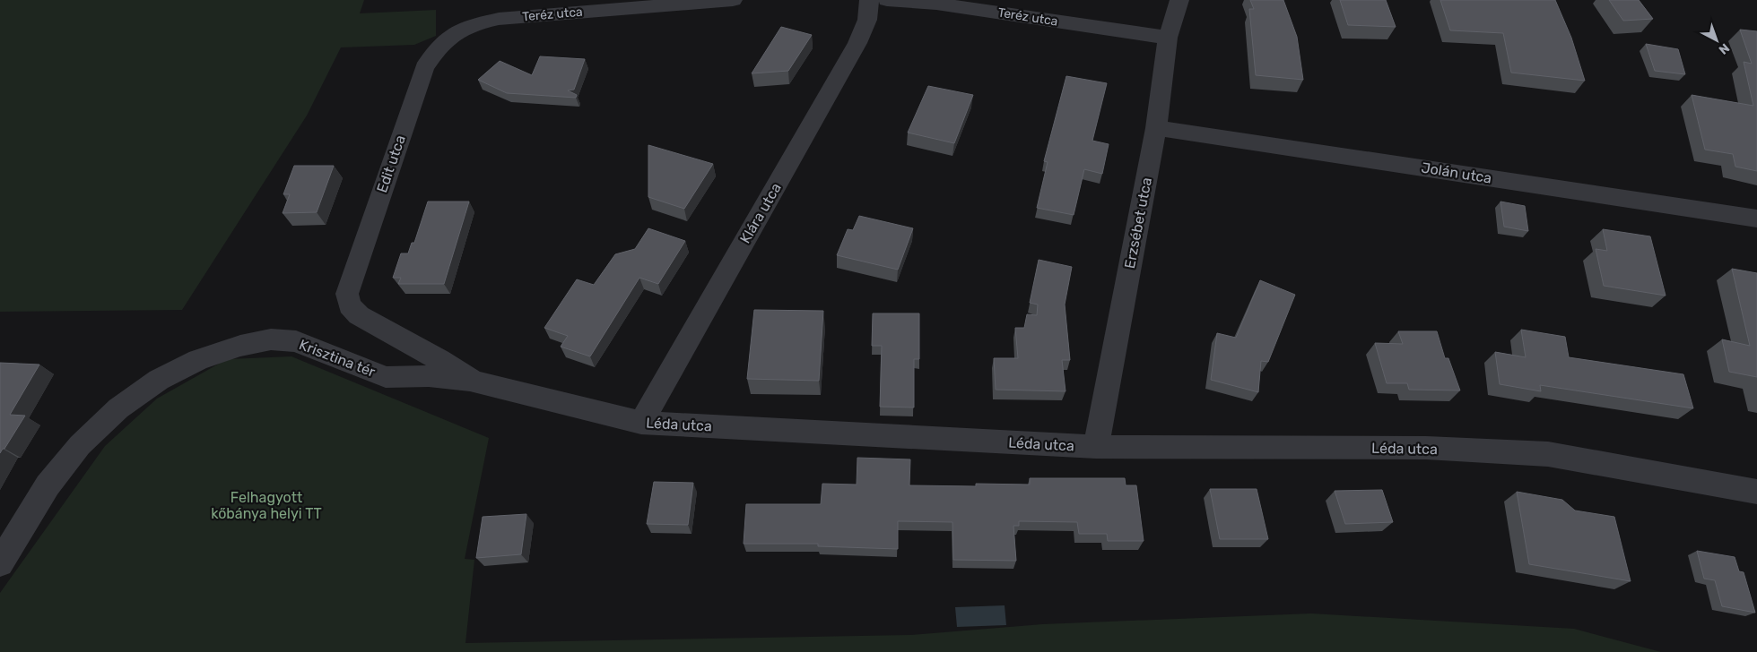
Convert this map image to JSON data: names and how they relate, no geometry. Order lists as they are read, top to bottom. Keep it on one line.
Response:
{"streets":{"street":["Teréz utca","Edit utca","Jolán utca","Klára utca","Erzsébet utca","Krisztina tér","Léda utca"]},"crossings":[["Teréz utca","Edit utca"],["Teréz utca","Erzsébet utca"],["Edit utca","Léda utca"],["Jolán utca","Erzsébet utca"],["Klára utca","Léda utca"],["Erzsébet utca","Léda utca"],["Krisztina tér","Léda utca"]],"parks":["Felhagyott kőbánya helyi TT"],"north":"bottom right"}
